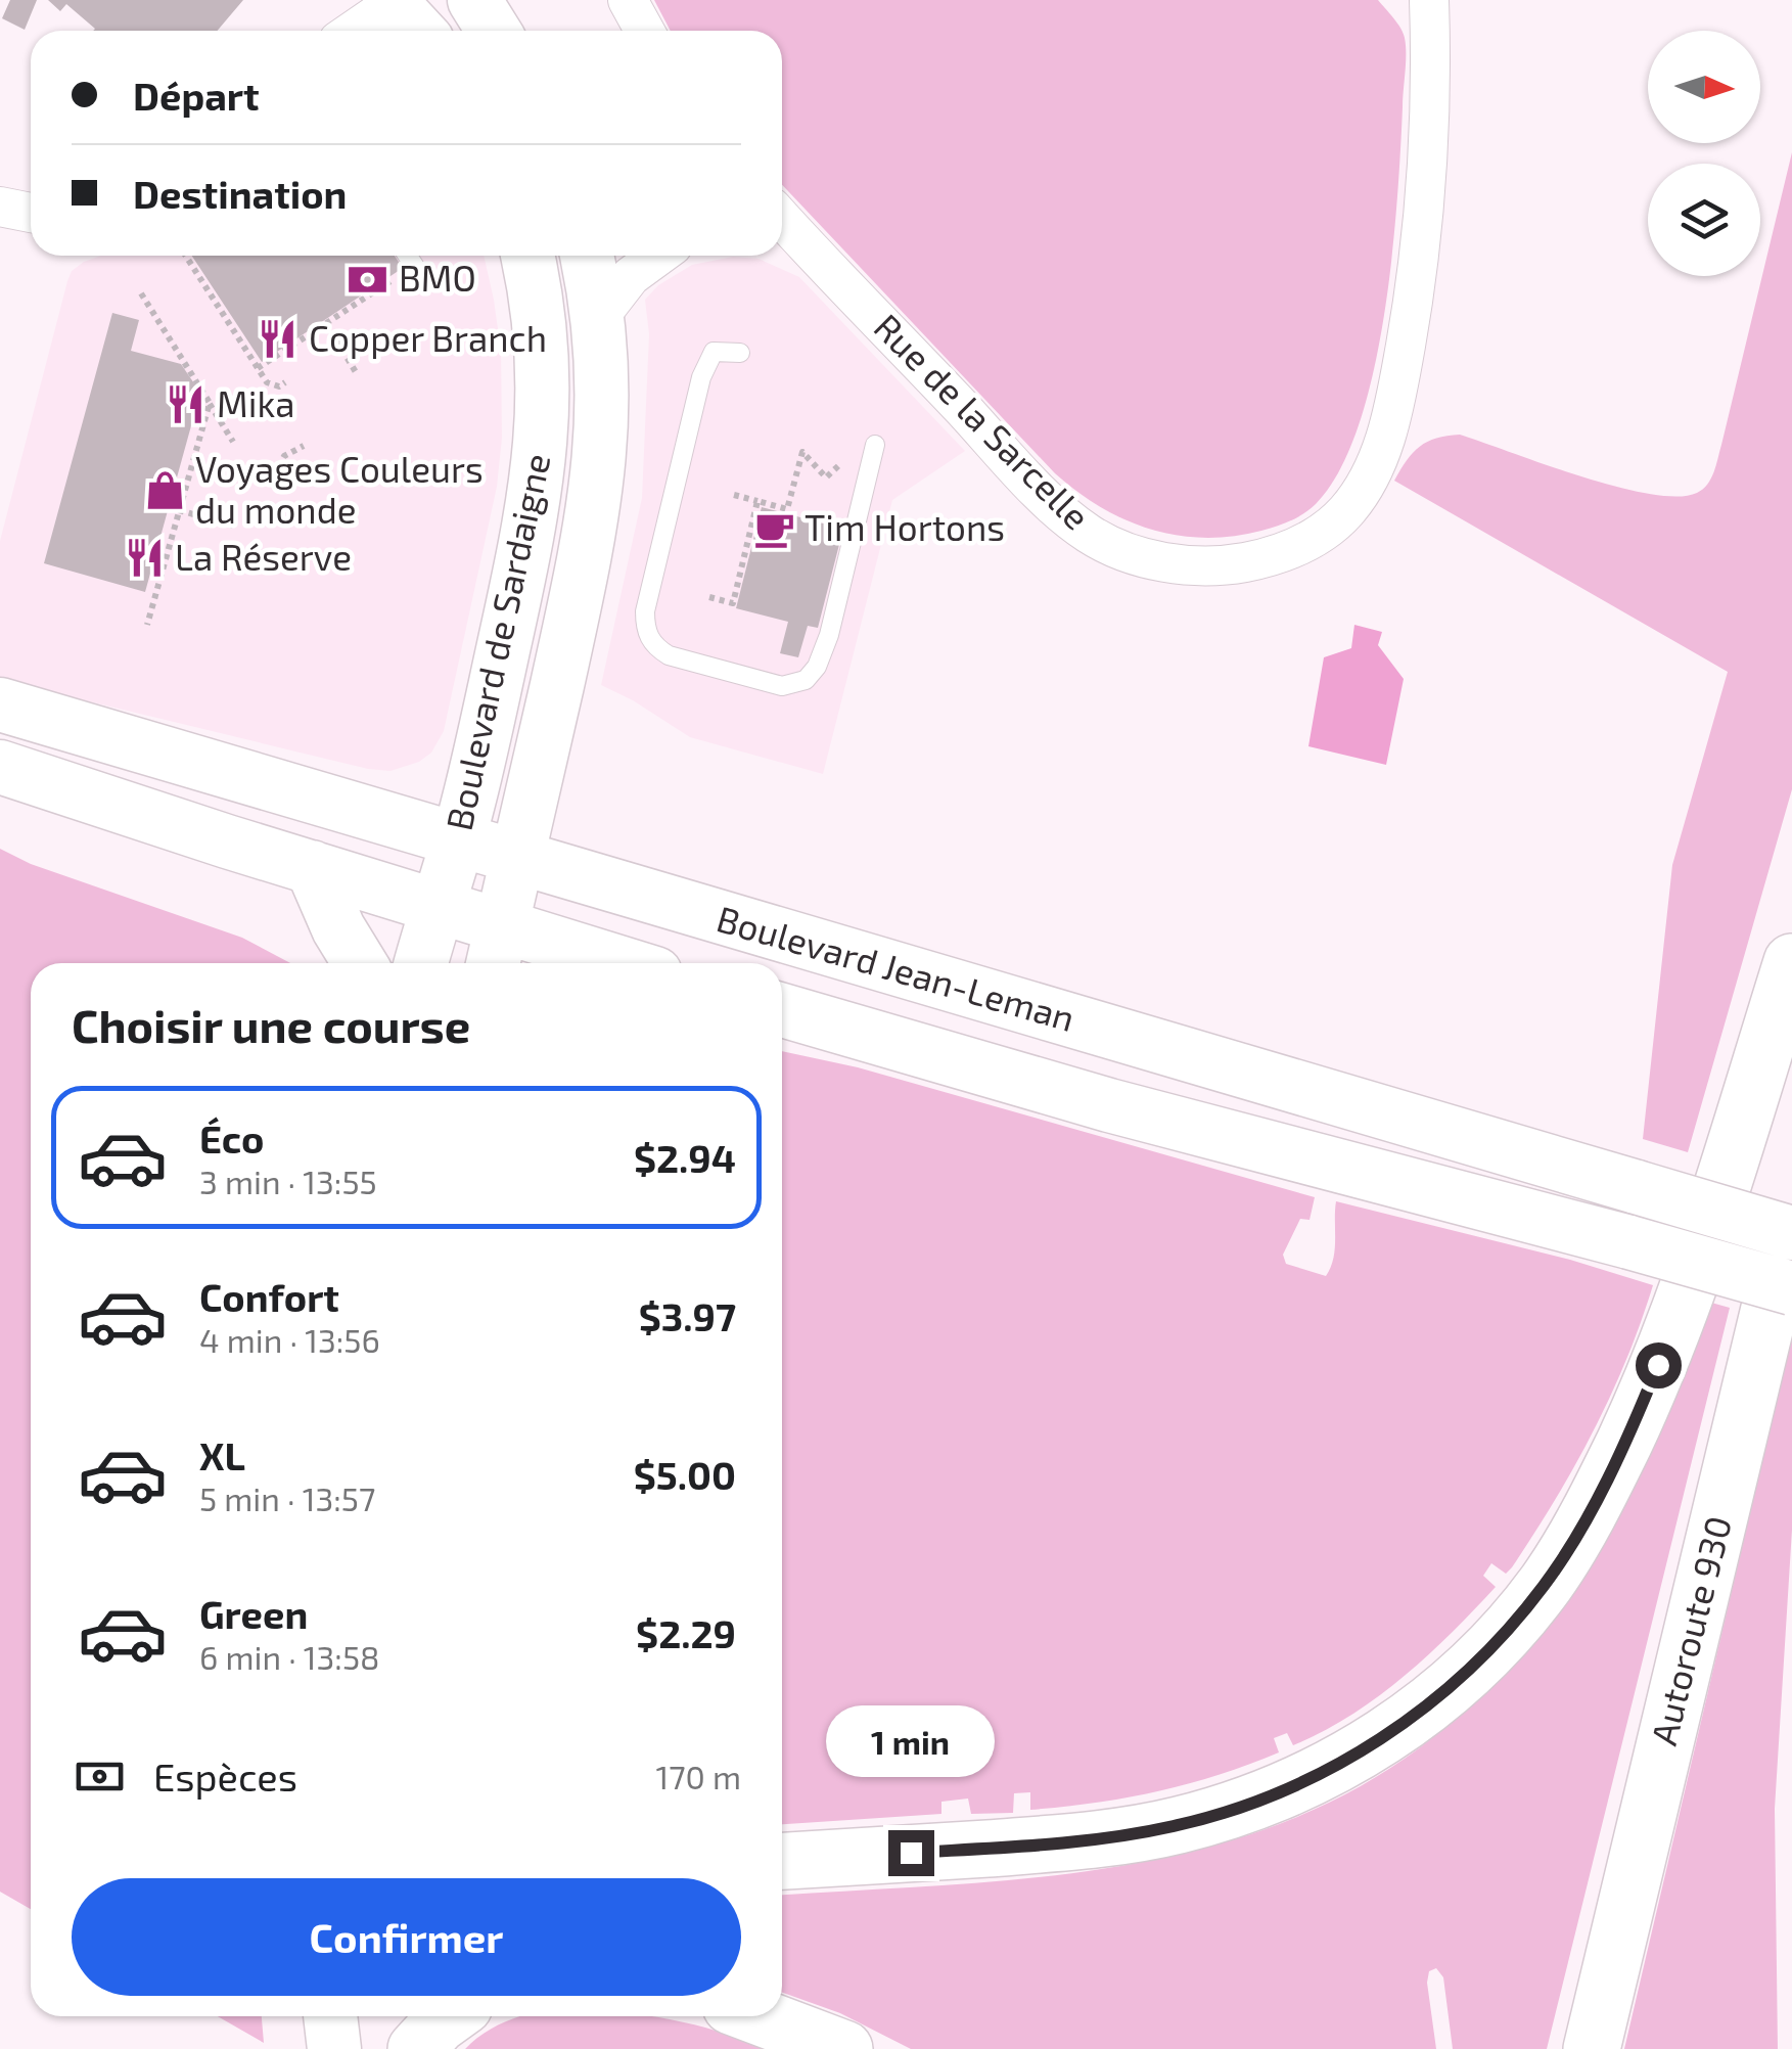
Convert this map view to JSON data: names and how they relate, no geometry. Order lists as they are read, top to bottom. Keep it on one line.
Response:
{"streets":{"highway":["Autoroute 930"],"street":["Rue de la Sarcelle","Boulevard de Sardaigne","Boulevard Jean-Leman"]},"crossings":[["Boulevard de Sardaigne","Boulevard Jean-Leman"]],"places":{"bank":["BMO"],"restaurant":["Copper Branch","Mika","La Réserve"],"shop":["Voyages Couleurs du monde"],"cafe":["Tim Hortons"]},"north":"right","page":{"banner":["Départ","Destination"],"heading":"Choisir une course","list":[{"name":"Éco","note":"3 min · 13:55","value":"$2.94"},{"name":"Confort","note":"4 min · 13:56","value":"$3.97"},{"name":"XL","note":"5 min · 13:57","value":"$5.00"},{"name":"Green","note":"6 min · 13:58","value":"$2.29"}],"bubble":"1 min","pay":["Espèces","170 m"],"buttons":"Confirmer"}}
